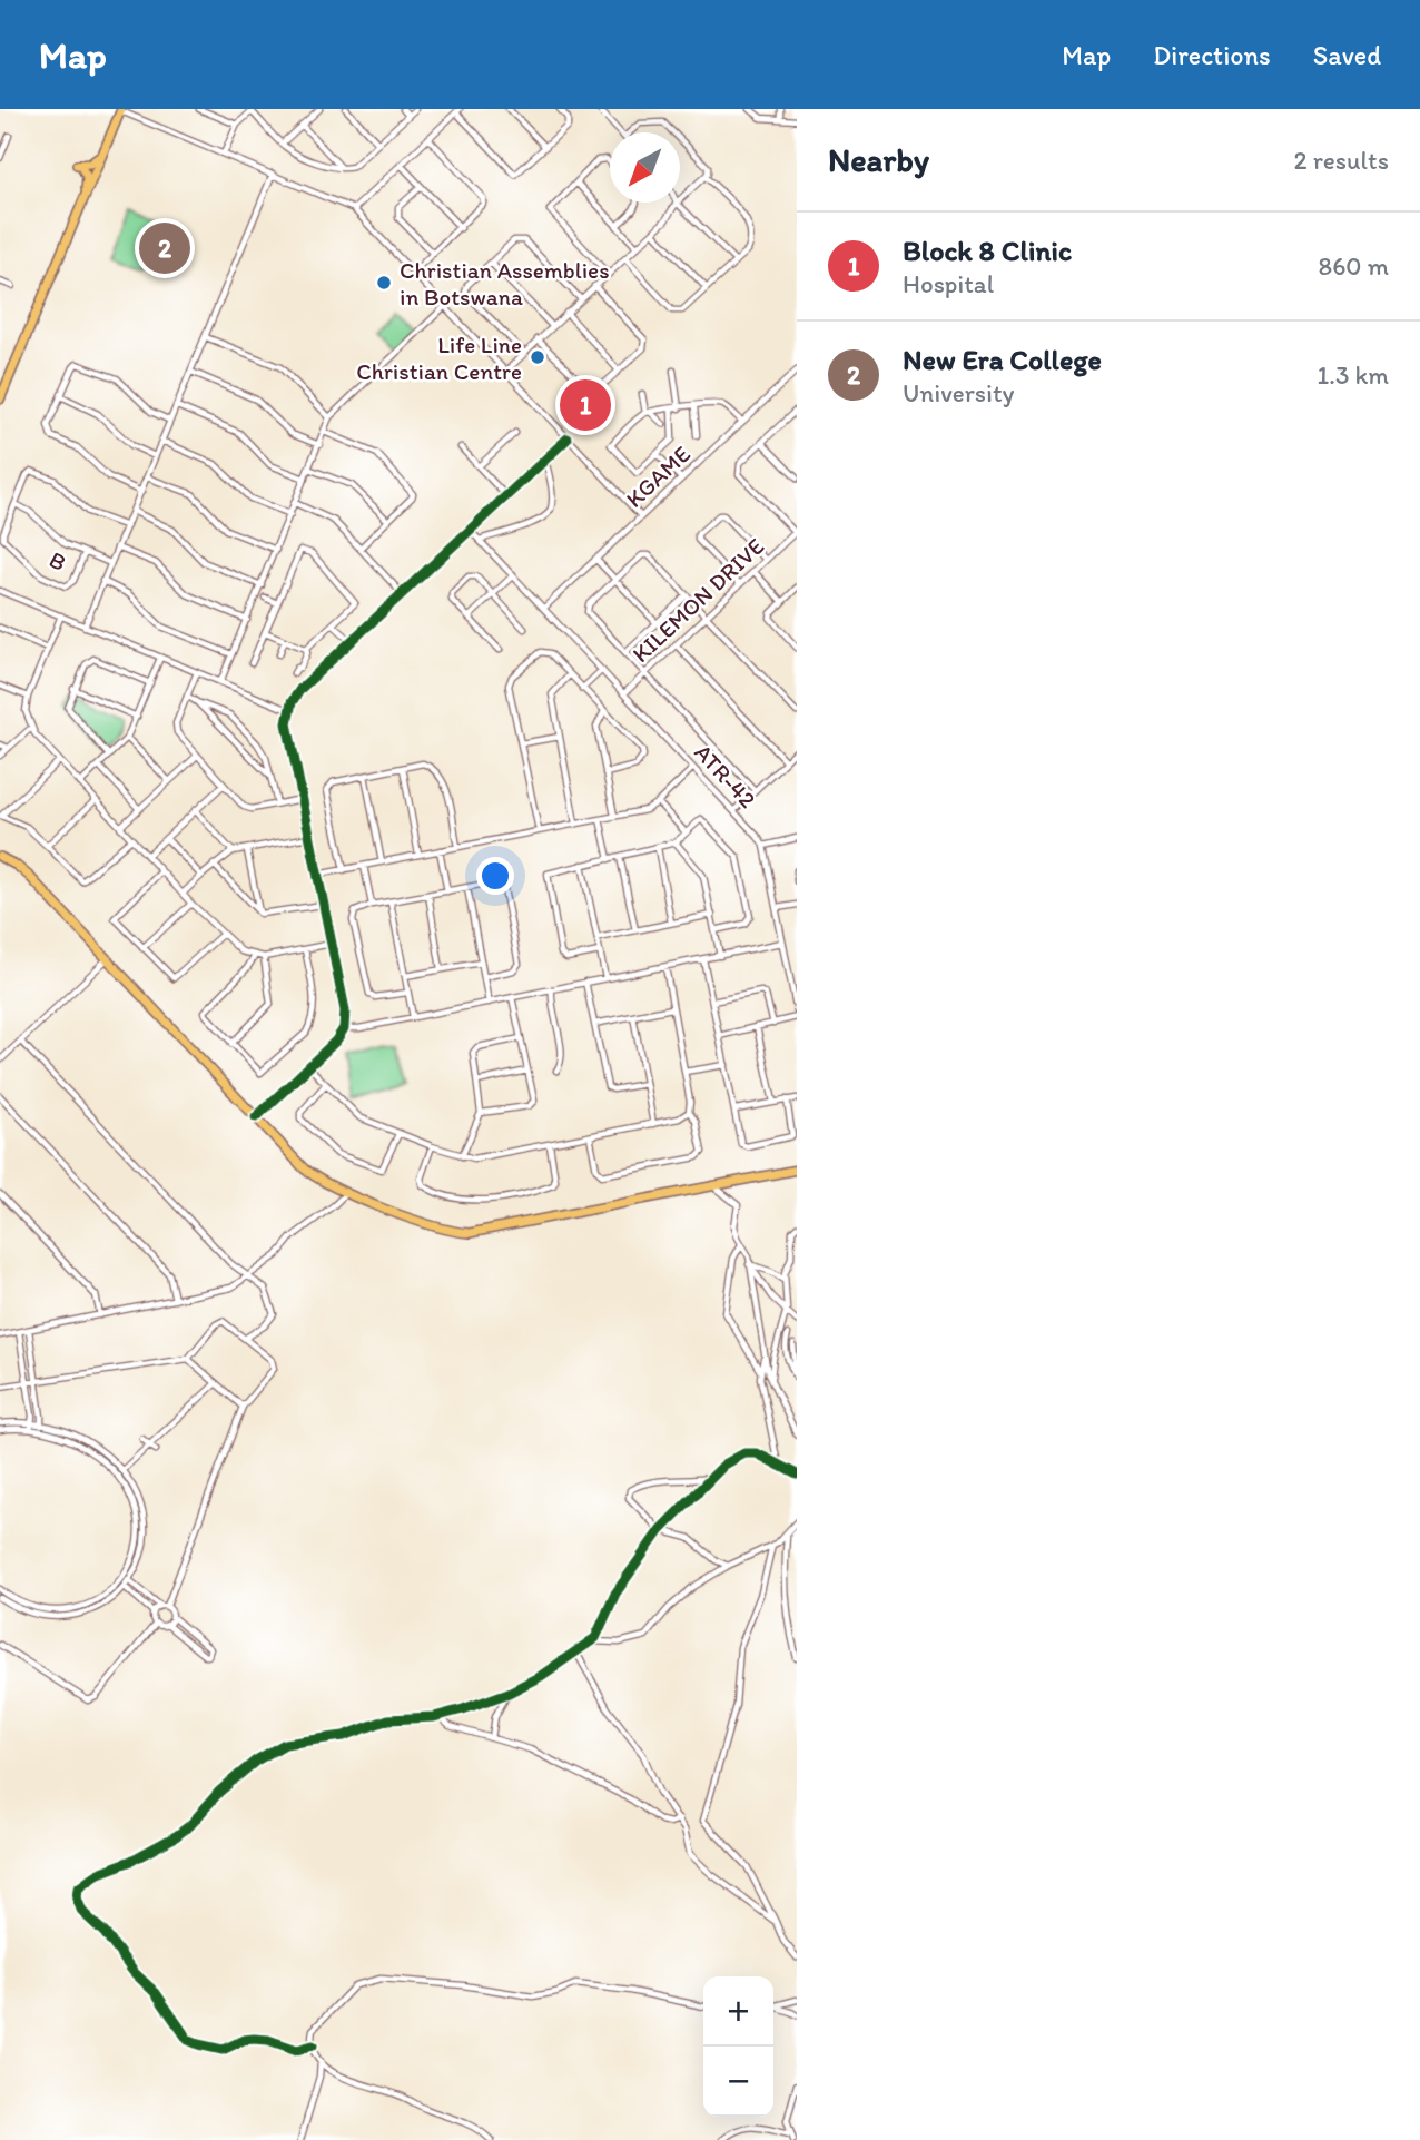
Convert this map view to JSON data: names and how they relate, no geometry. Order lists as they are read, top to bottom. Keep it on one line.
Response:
{"streets":{"street":["KGAME","B","KILEMON DRIVE","ATR-42"]},"crossings":[["KGAME","ATR-42"],["KILEMON DRIVE","ATR-42"]],"places":["Christian Assemblies in Botswana","Life Line Christian Centre"],"north":"bottom left","page":{"header":"Map","nav":["Map","Directions","Saved"],"heading":["Nearby","2 results"],"list":[{"mark":"1","name":"Block 8 Clinic","note":"Hospital","value":"860 m"},{"mark":"2","name":"New Era College","note":"University","value":"1.3 km"}],"pins":["2","1"],"map_buttons":["+","−"]}}
